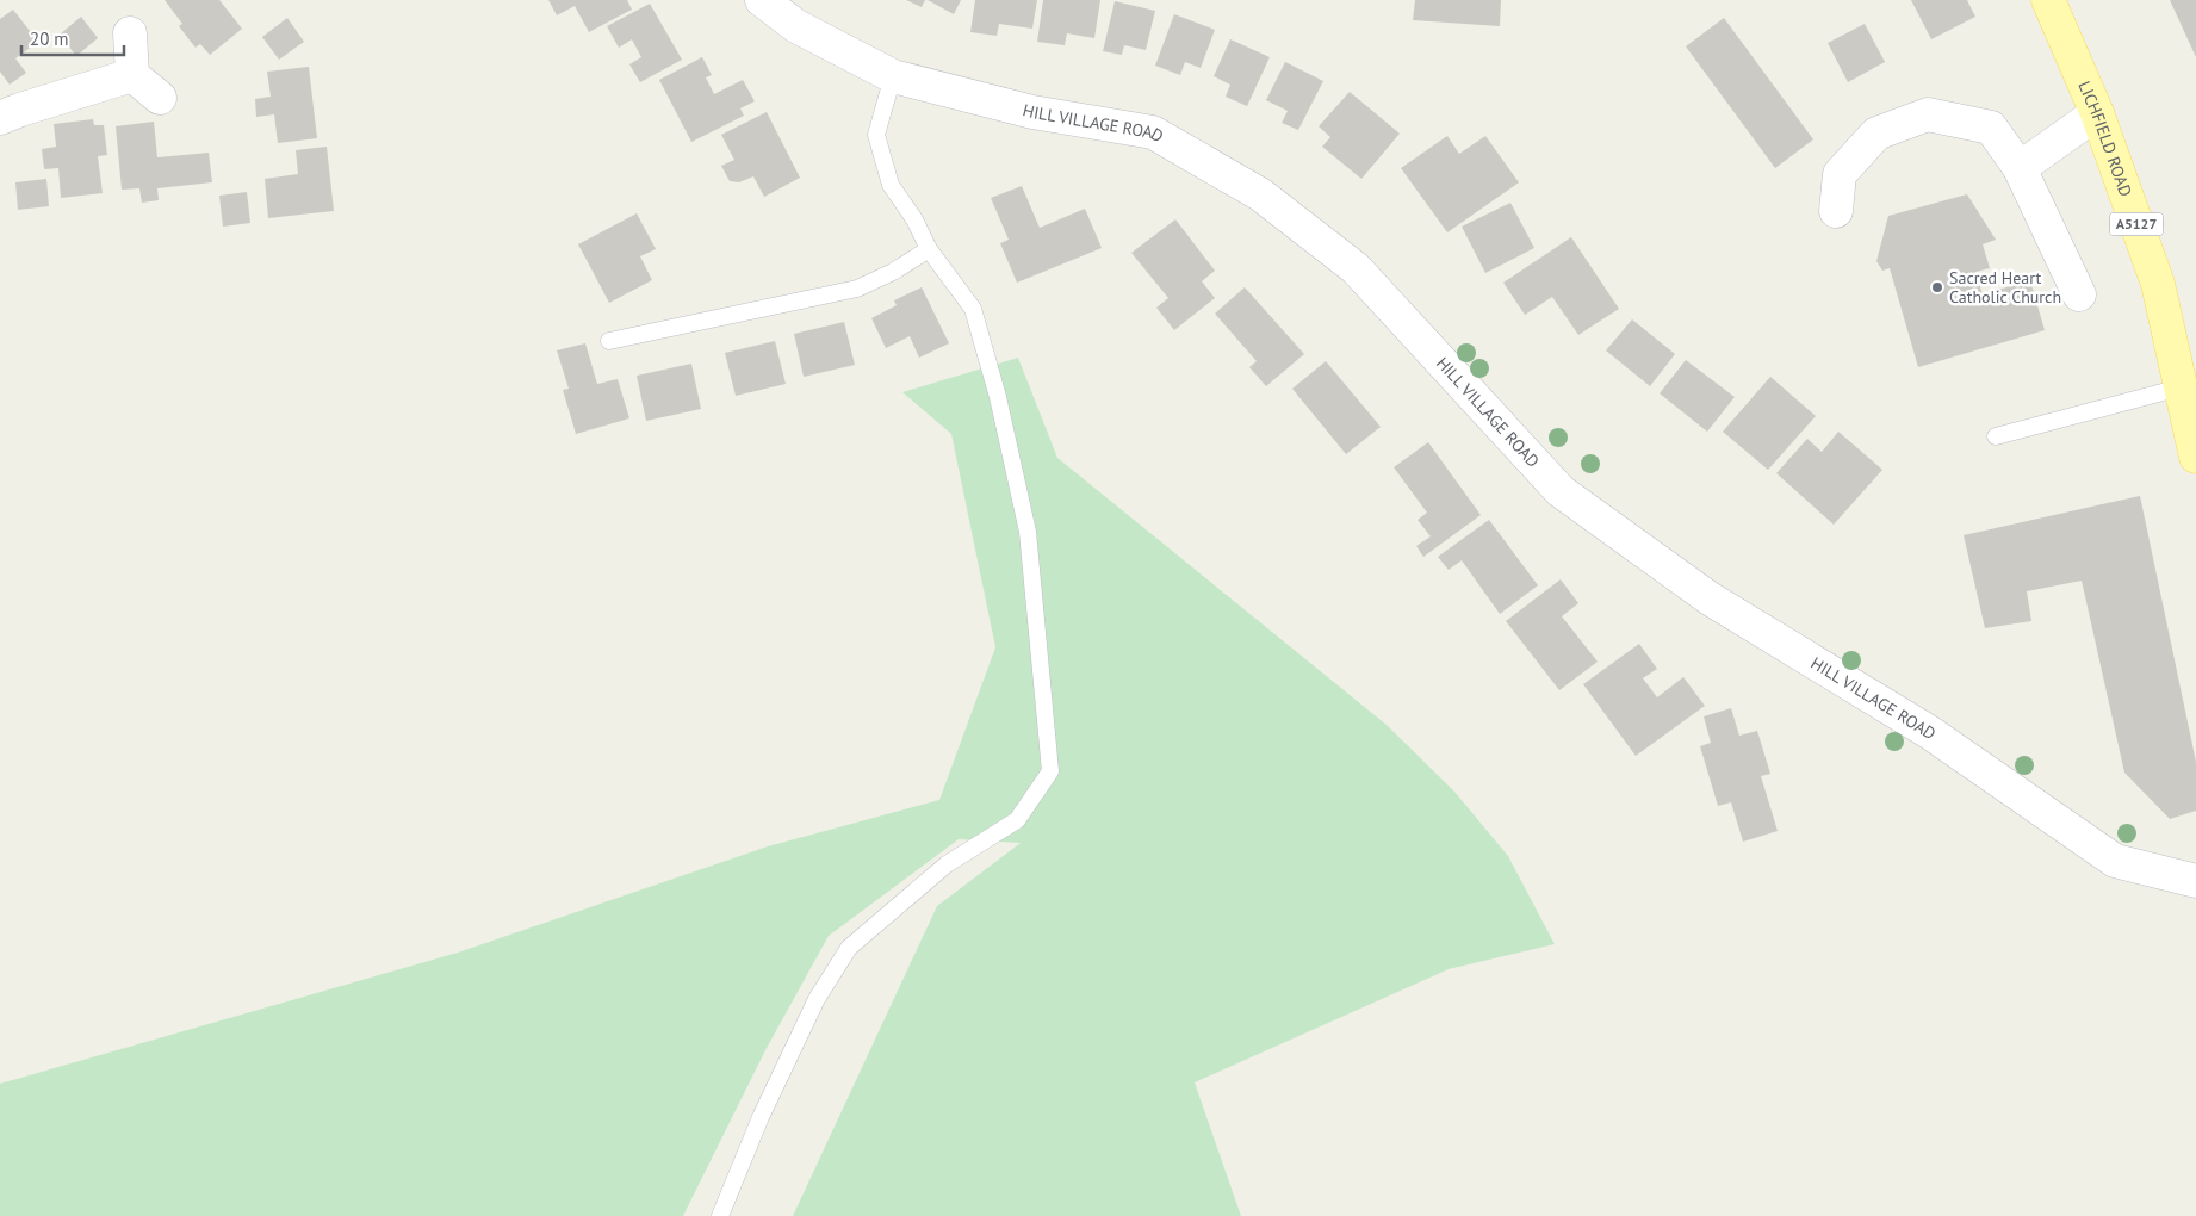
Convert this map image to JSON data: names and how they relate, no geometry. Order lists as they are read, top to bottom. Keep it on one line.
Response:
{"streets":{"main road":["LICHFIELD ROAD","A5127"],"street":["HILL VILLAGE ROAD"]},"places":["Sacred Heart Catholic Church"],"scale_bar":"20 m"}
